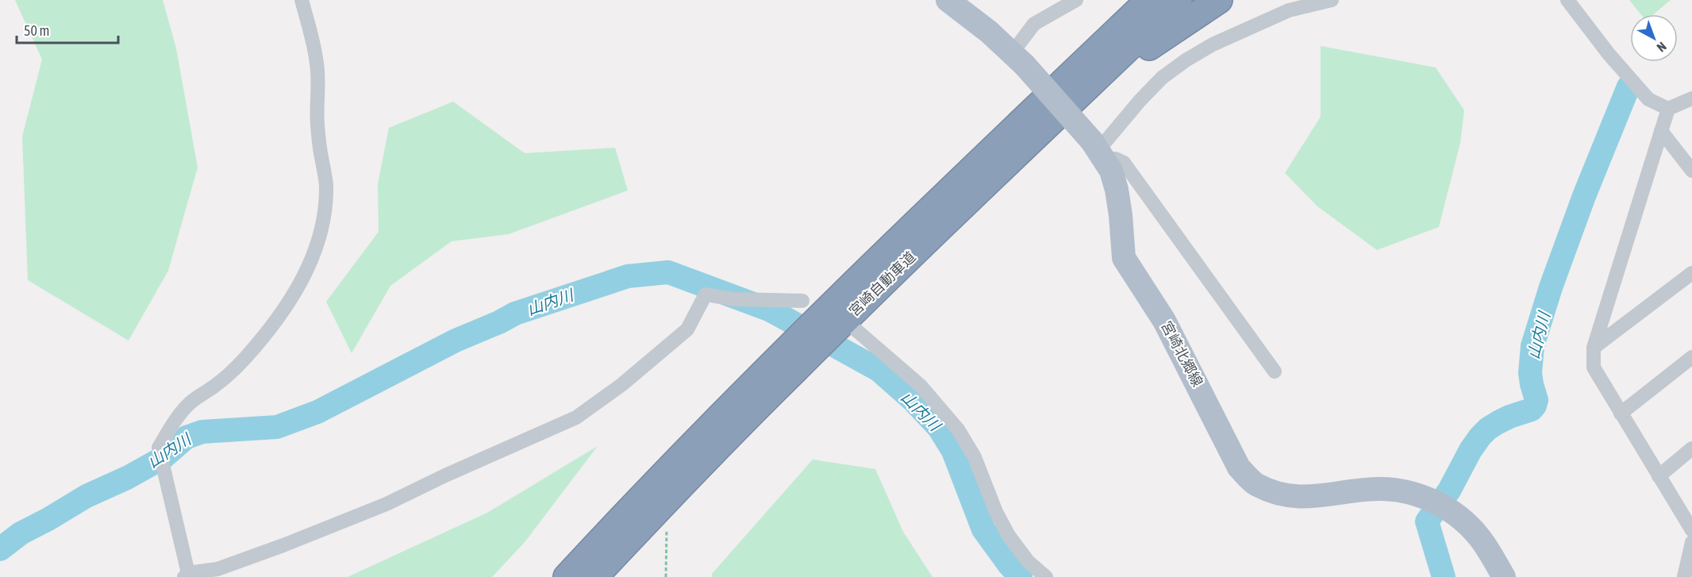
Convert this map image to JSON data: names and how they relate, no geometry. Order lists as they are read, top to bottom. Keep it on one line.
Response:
{"streets":{"highway":["宮崎自動車道"],"main road":["宮崎北郷線"]},"water":["山内川"],"scale_bar":"50 m","north":"bottom right"}
